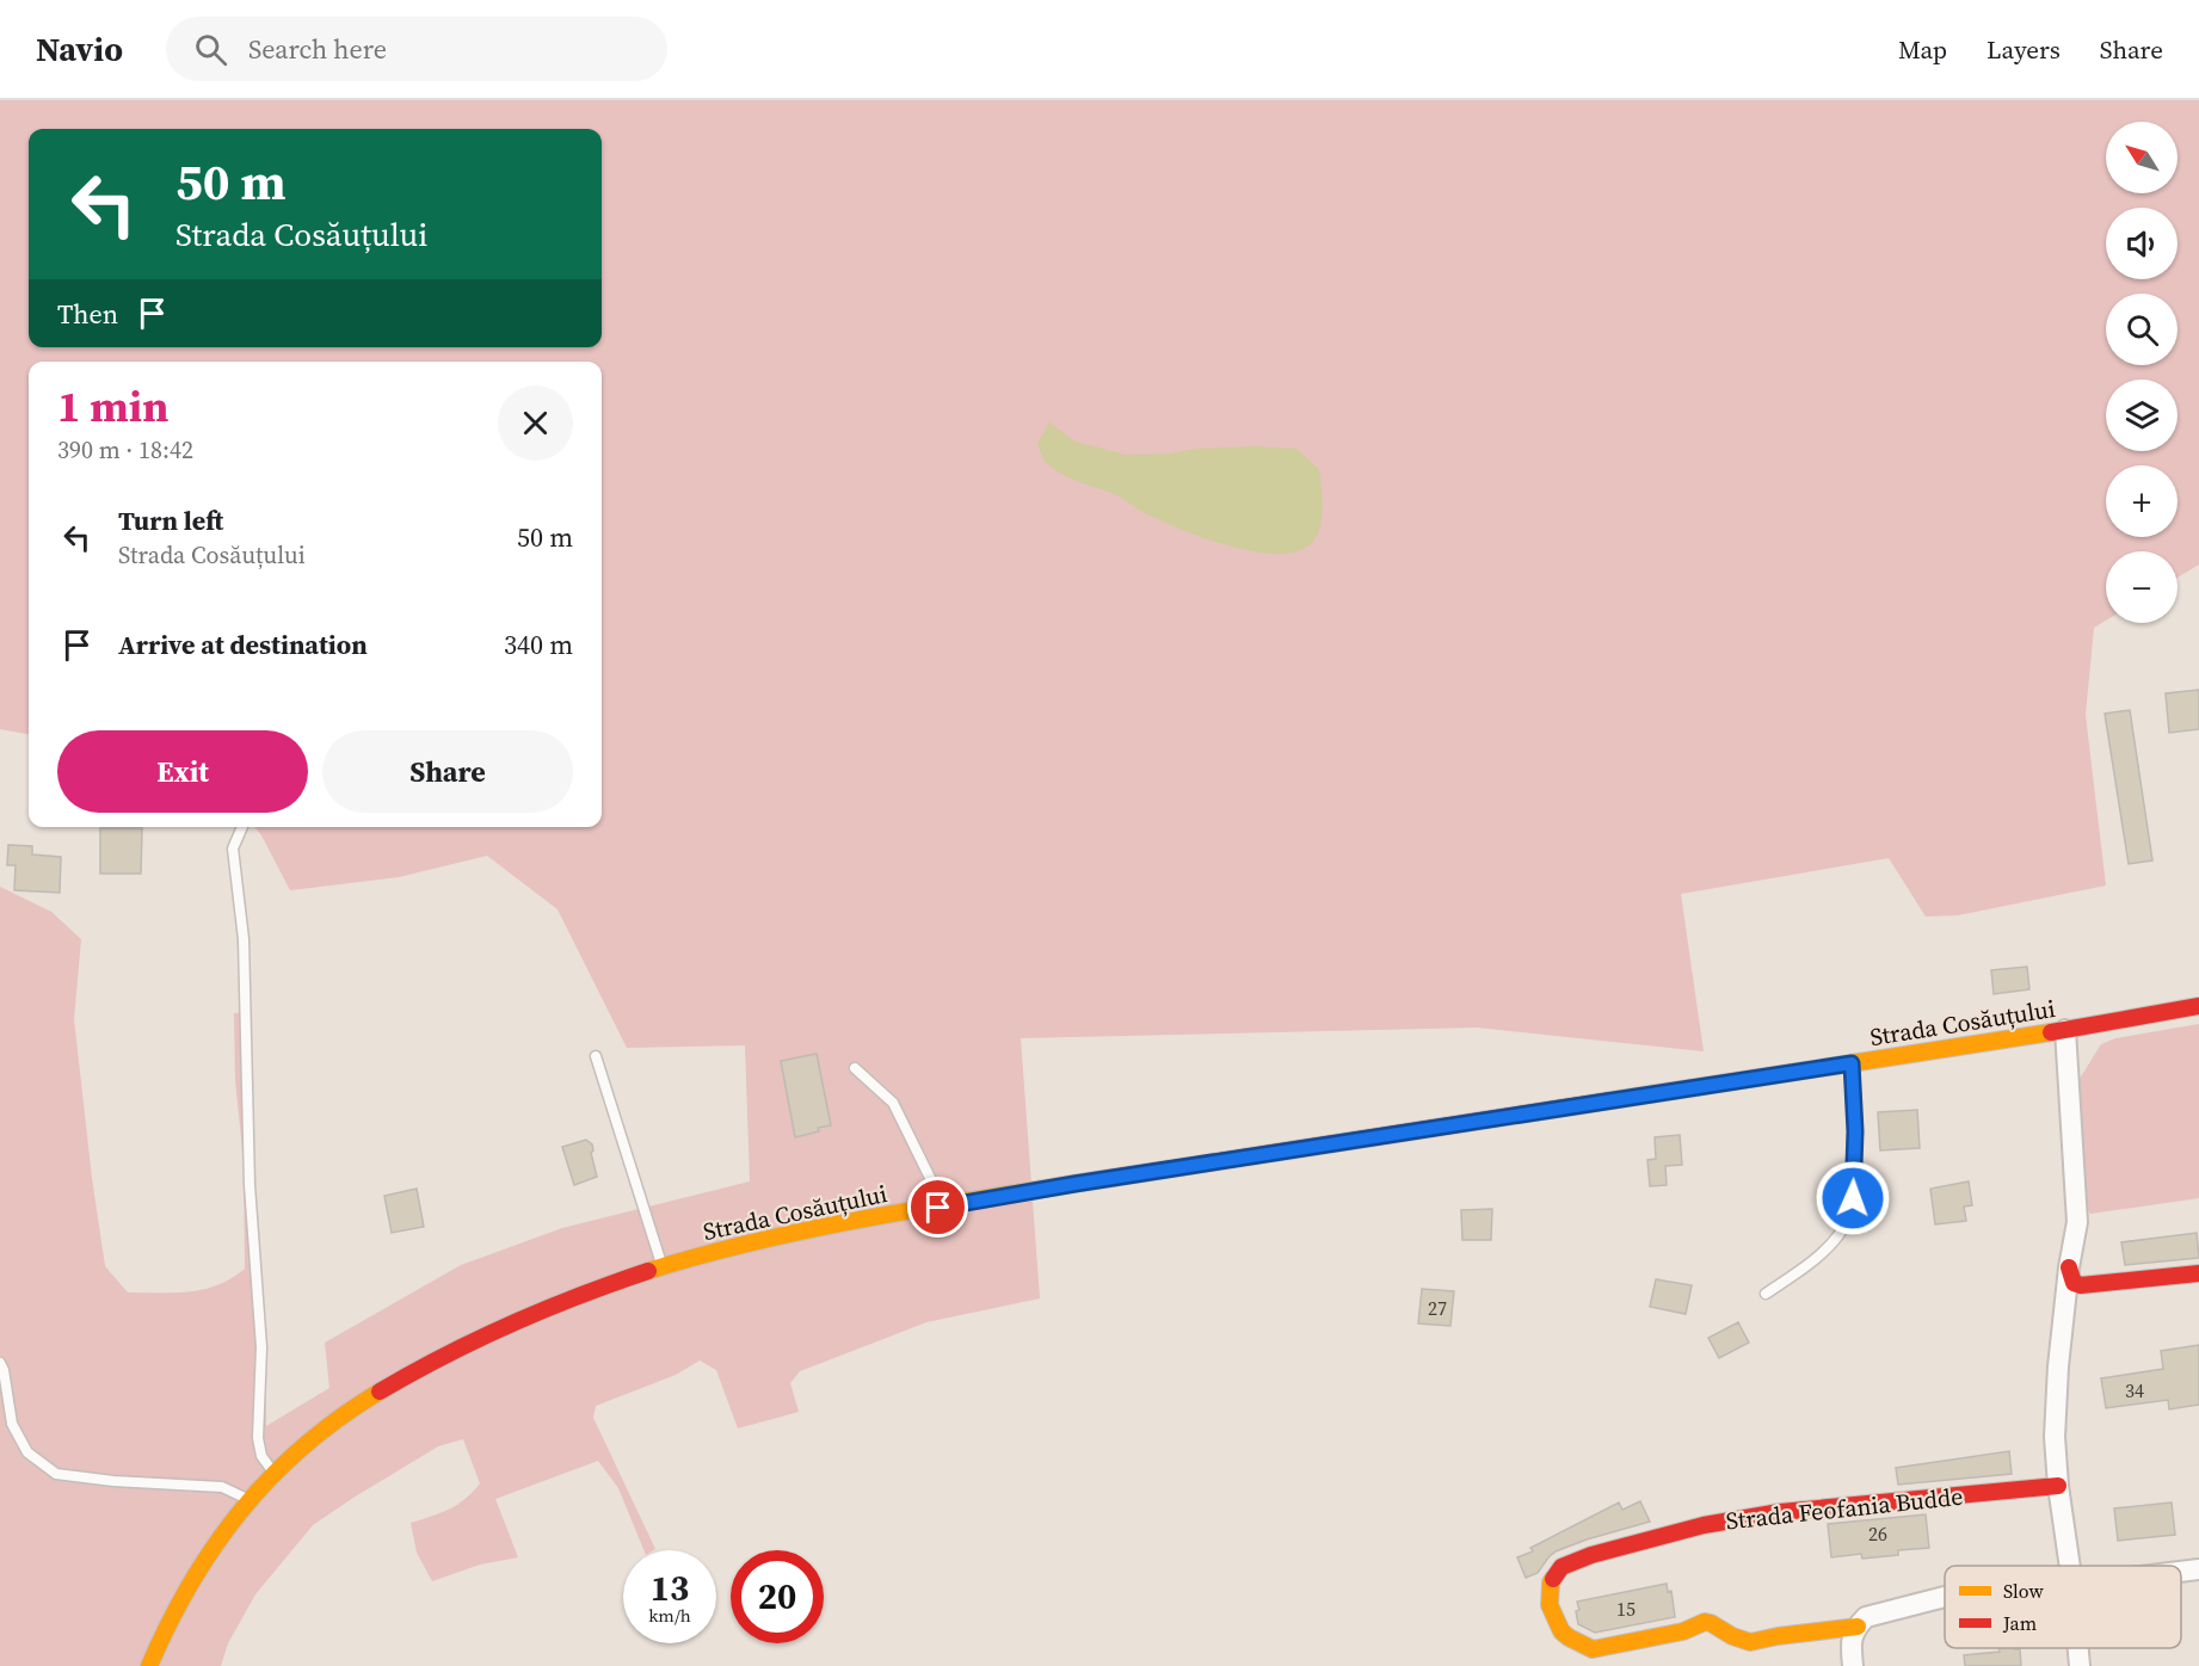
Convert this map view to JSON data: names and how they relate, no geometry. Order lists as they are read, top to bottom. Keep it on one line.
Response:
{"streets":{"main road":["Strada Cosăuțului","Strada Feofania Budde"]},"house_numbers":["27","34","26","15"],"legend":["Slow","Jam"],"north":"top left","page":{"header":"Navio","search":"Search here","nav":["Map","Layers","Share"],"map_buttons":["+","−"],"turn":["50 m","Strada Cosăuțului"],"then":"Then","heading":["1 min","390 m · 18:42"],"list":[{"name":"Turn left","note":"Strada Cosăuțului","value":"50 m"},{"name":"Arrive at destination","value":"340 m"}],"buttons":["Exit","Share"],"speed":"13 km/h","limit":"20"}}
